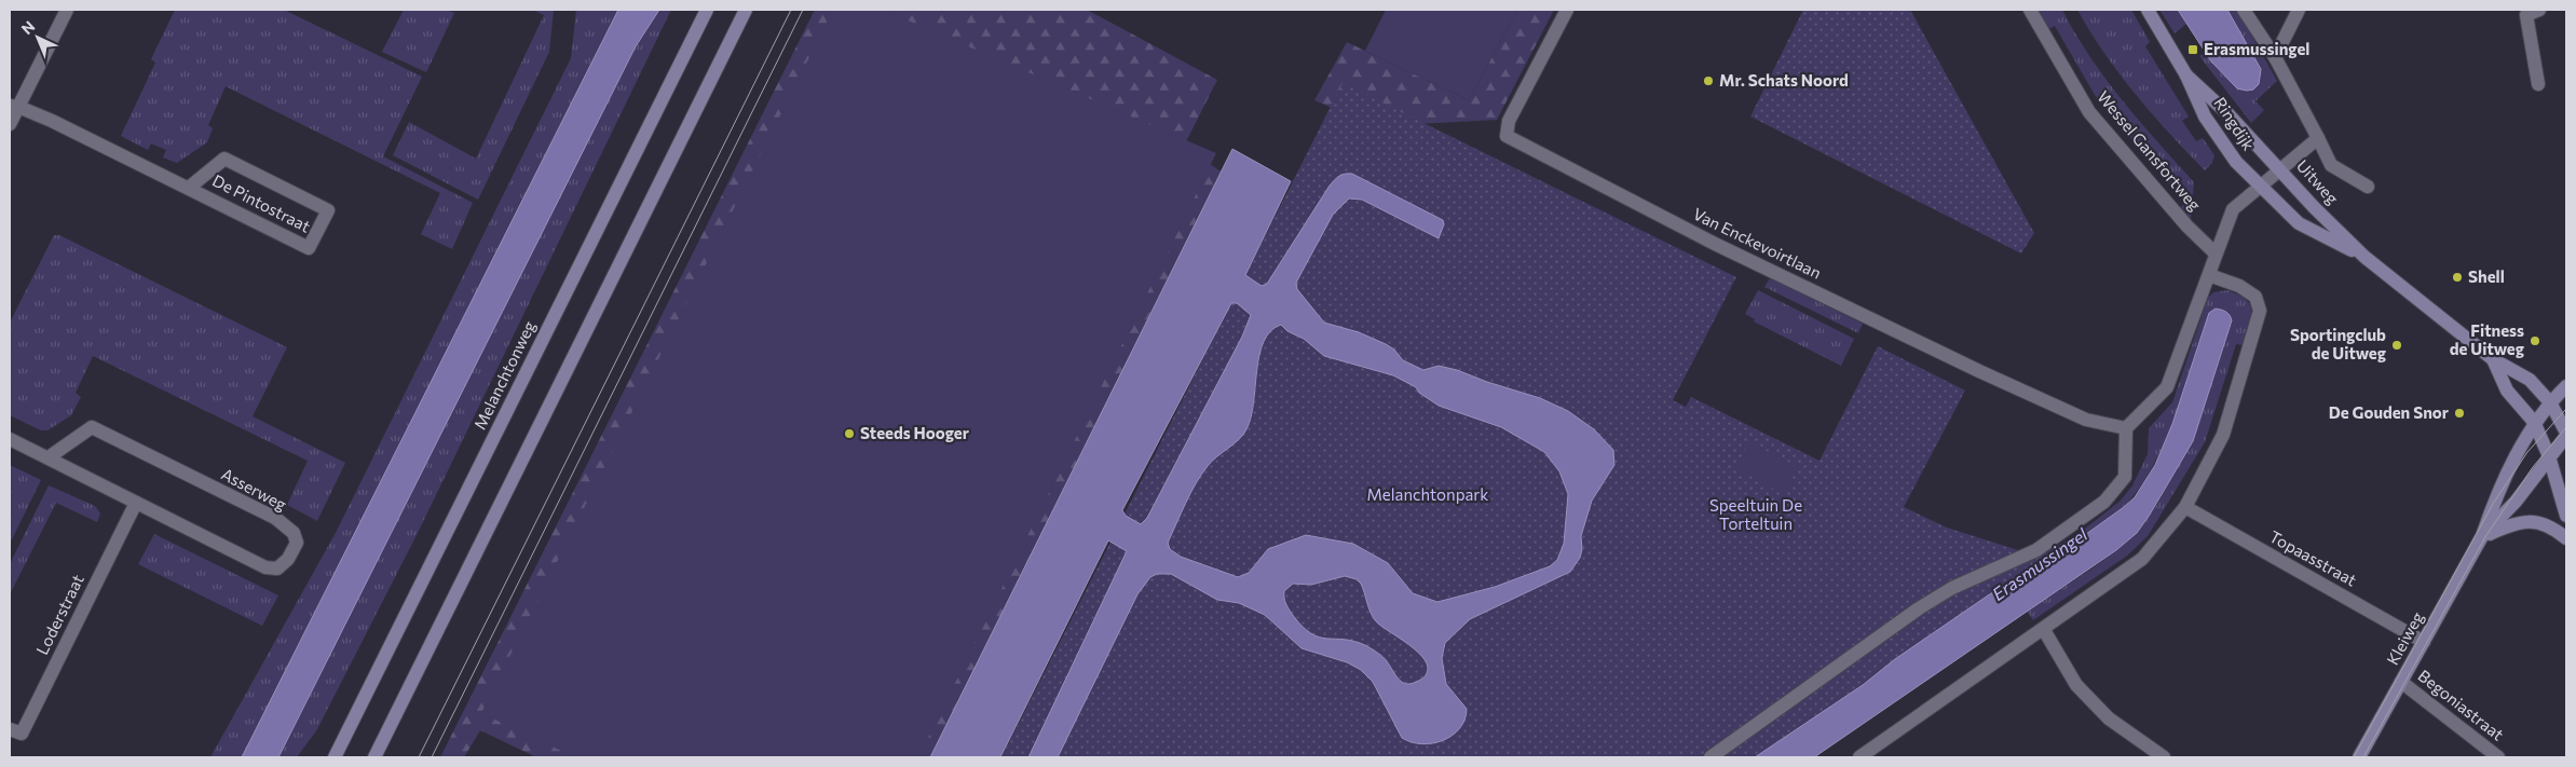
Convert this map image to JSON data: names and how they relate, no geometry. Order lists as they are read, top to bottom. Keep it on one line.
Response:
{"streets":{"street":["Ringdijk","Wessel Gansfortweg","Uitweg","De Pintostraat","Van Enckevoirtlaan","Melanchtonweg","Asserweg","Topaasstraat","Loderstraat","Kleiweg","Begoniastraat"]},"crossings":[["Ringdijk","Uitweg"],["Uitweg","Kleiweg"],["Asserweg","Loderstraat"],["Topaasstraat","Kleiweg"],["Kleiweg","Begoniastraat"]],"water":["Erasmussingel"],"parks":["Melanchtonpark","Speeltuin De Torteltuin"],"places":{"transit":["Erasmussingel"],"other":["Mr. Schats Noord","Shell","Fitness de Uitweg","Sportingclub de Uitweg","De Gouden Snor","Steeds Hooger"]},"north":"top left"}
